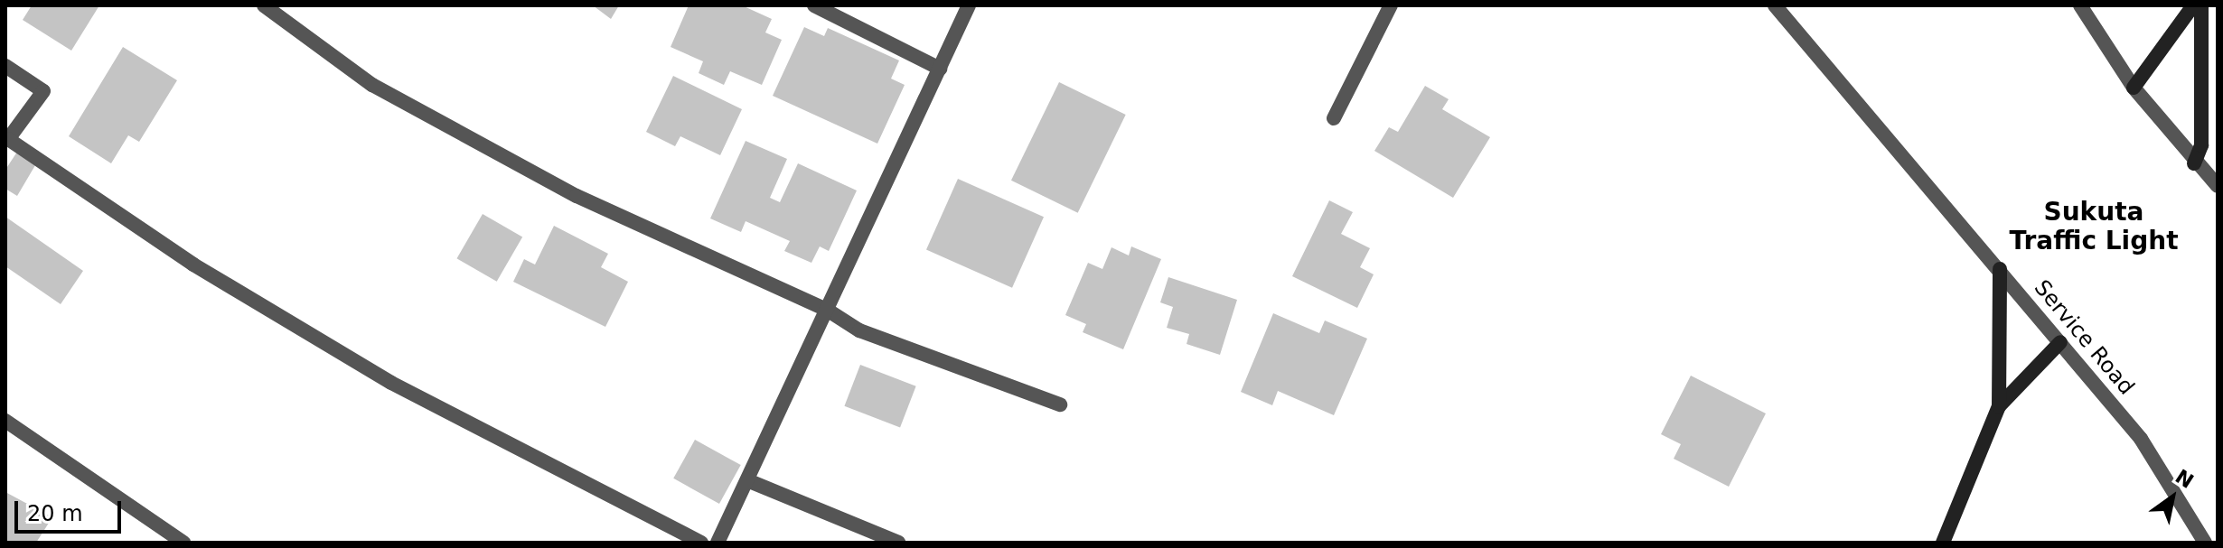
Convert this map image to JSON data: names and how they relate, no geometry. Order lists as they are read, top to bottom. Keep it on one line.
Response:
{"streets":{"street":["Service Road"]},"districts":["Sukuta Traffic Light"],"scale_bar":"20 m","north":"top right"}
